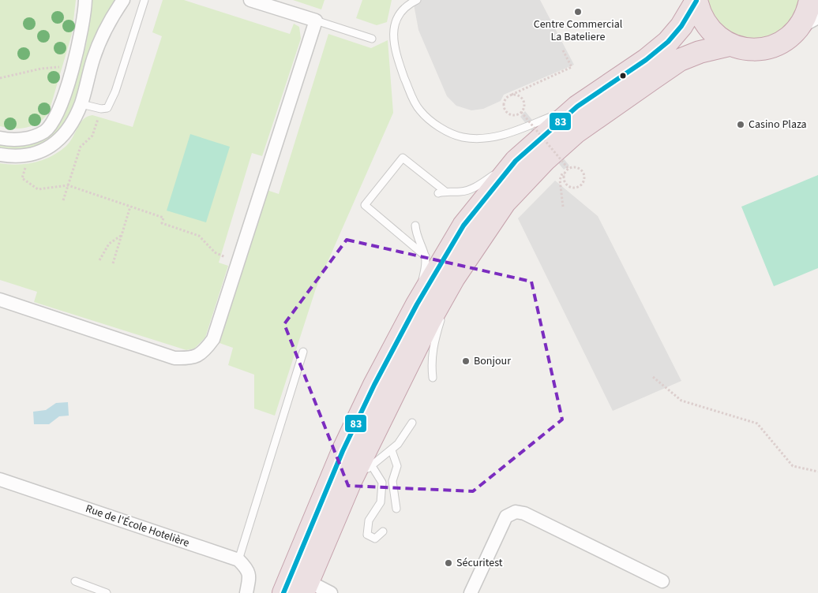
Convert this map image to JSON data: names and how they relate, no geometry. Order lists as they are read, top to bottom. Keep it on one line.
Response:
{"streets":{"street":["Rue de l'École Hotelière"]},"places":["Centre Commercial La Bateliere","Casino Plaza","Bonjour","Sécuritest"],"lines":["transit line 83"]}
